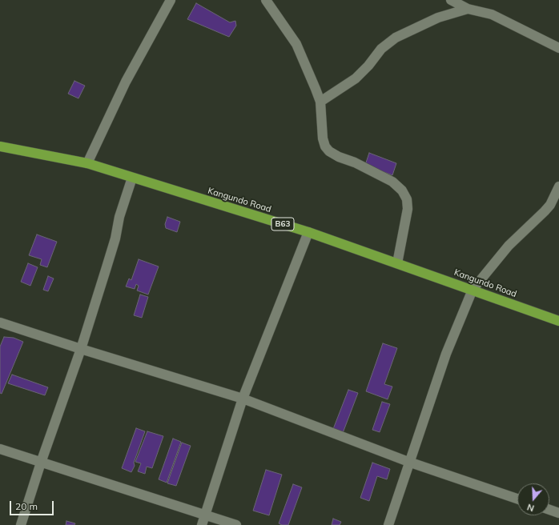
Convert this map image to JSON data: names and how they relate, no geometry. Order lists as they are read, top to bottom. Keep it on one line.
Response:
{"streets":{"highway":["Kangundo Road","B63"]},"scale_bar":"20 m","north":"bottom"}
